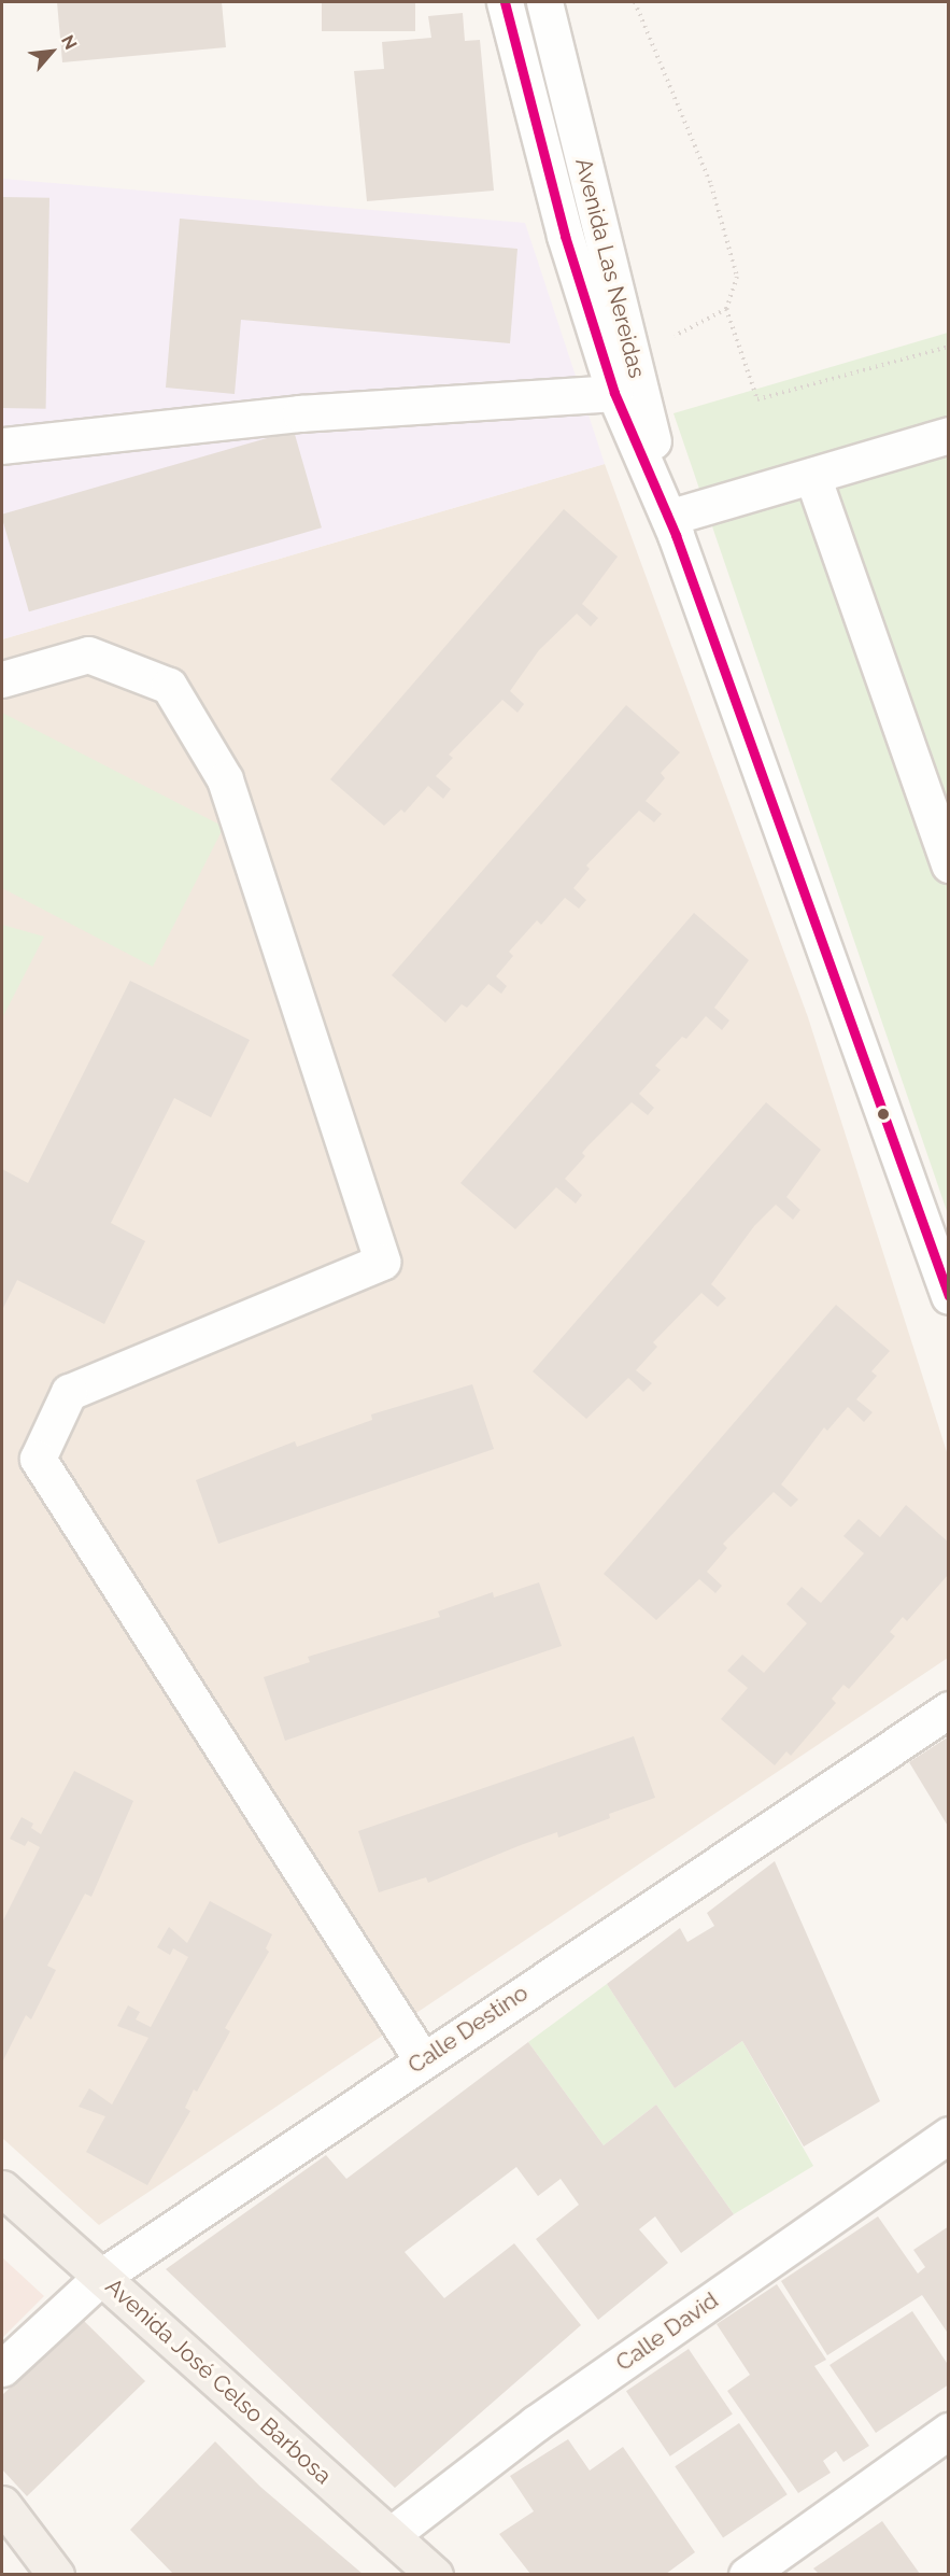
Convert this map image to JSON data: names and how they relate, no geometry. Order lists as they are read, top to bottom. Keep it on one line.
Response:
{"streets":{"main road":["Avenida José Celso Barbosa"],"street":["Avenida Las Nereidas","Calle Destino","Calle David"]},"crossings":[["Calle Destino","Avenida José Celso Barbosa"],["Calle David","Avenida José Celso Barbosa"]],"north":"top right"}
